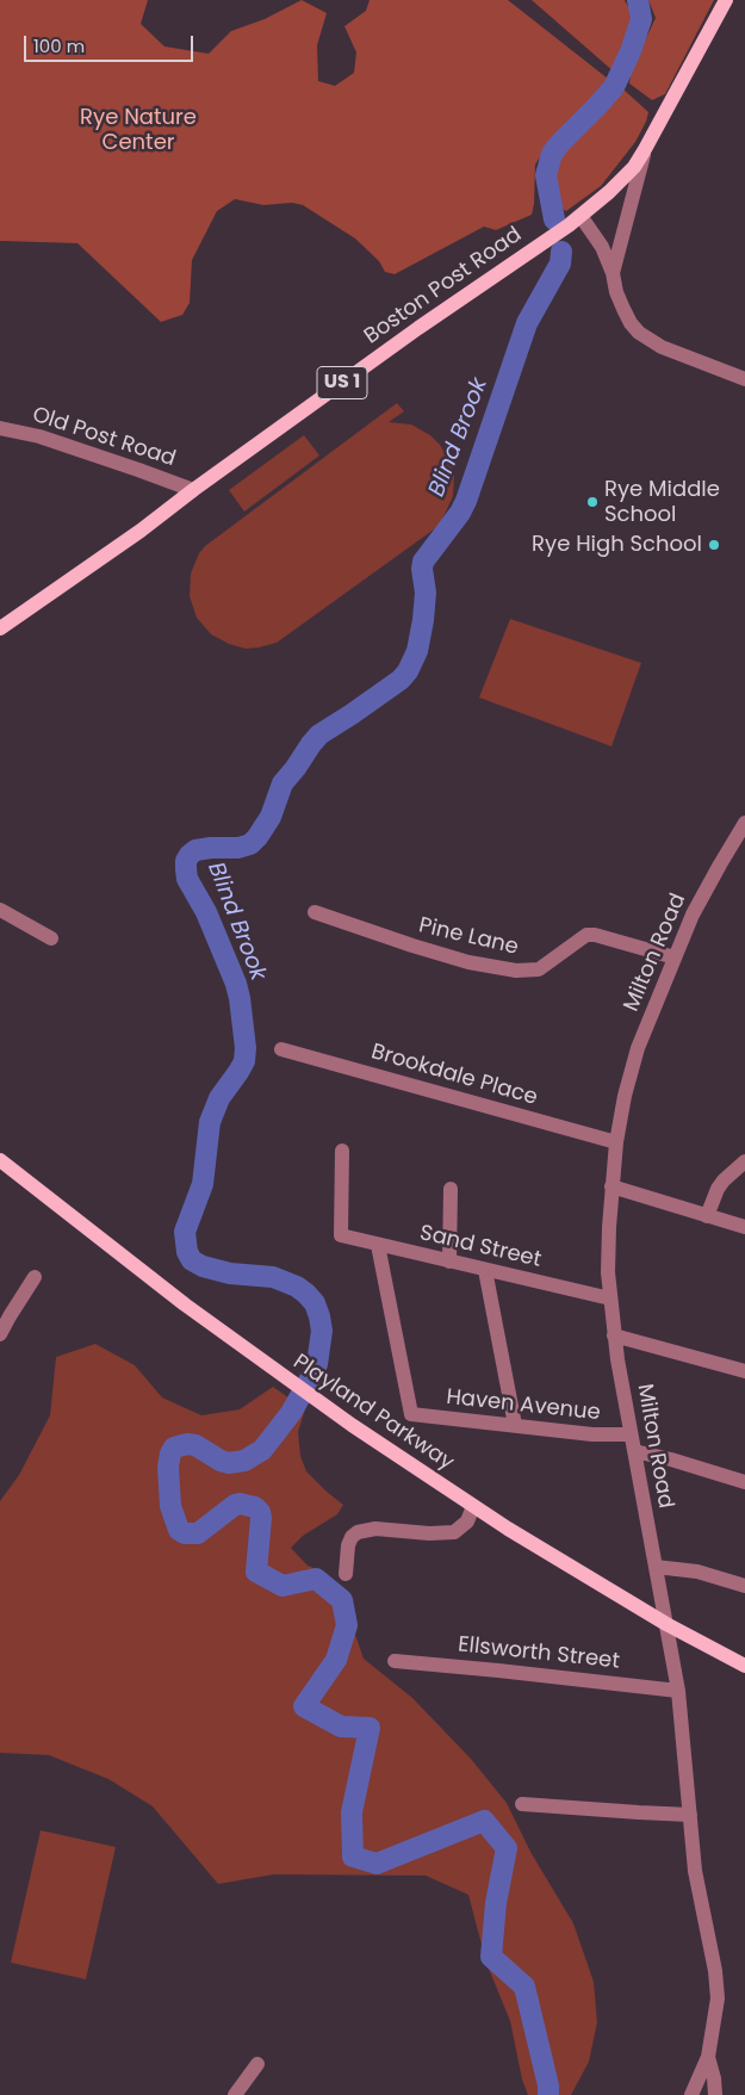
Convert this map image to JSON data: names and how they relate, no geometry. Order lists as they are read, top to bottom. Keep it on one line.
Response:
{"streets":{"main road":["Boston Post Road","US 1","Playland Parkway"],"street":["Old Post Road","Pine Lane","Milton Road","Brookdale Place","Sand Street","Haven Avenue","Ellsworth Street"]},"crossings":[["Boston Post Road","Old Post Road"],["Pine Lane","Milton Road"],["Milton Road","Brookdale Place"],["Milton Road","Sand Street"],["Milton Road","Haven Avenue"],["Milton Road","Playland Parkway"],["Milton Road","Ellsworth Street"],["Sand Street","Haven Avenue"]],"water":["Blind Brook"],"parks":["Rye Nature Center"],"places":["Rye Middle School","Rye High School"],"scale_bar":"100 m"}
